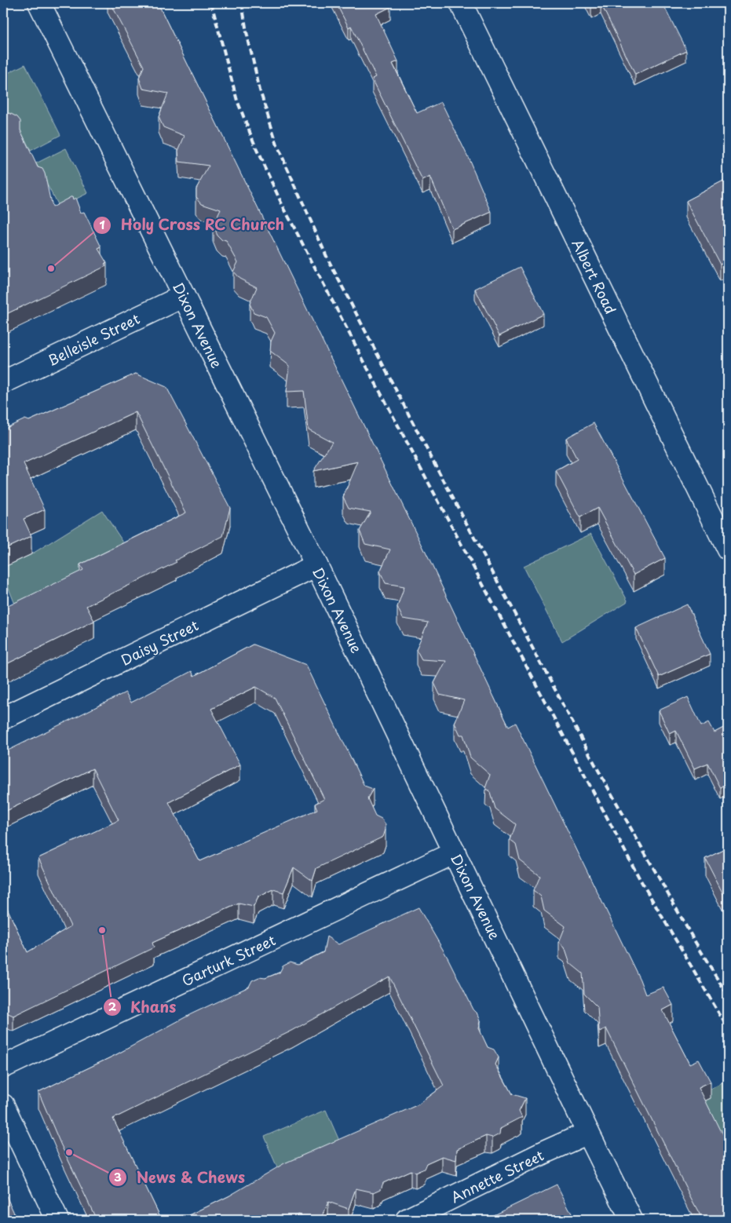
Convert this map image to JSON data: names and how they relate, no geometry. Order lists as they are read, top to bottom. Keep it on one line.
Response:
{"streets":{"street":["Albert Road","Dixon Avenue","Belleisle Street","Daisy Street","Garturk Street","Annette Street"]},"crossings":[["Dixon Avenue","Belleisle Street"],["Dixon Avenue","Daisy Street"],["Dixon Avenue","Garturk Street"],["Dixon Avenue","Annette Street"]],"places":["Holy Cross RC Church","Khans","News & Chews"]}
